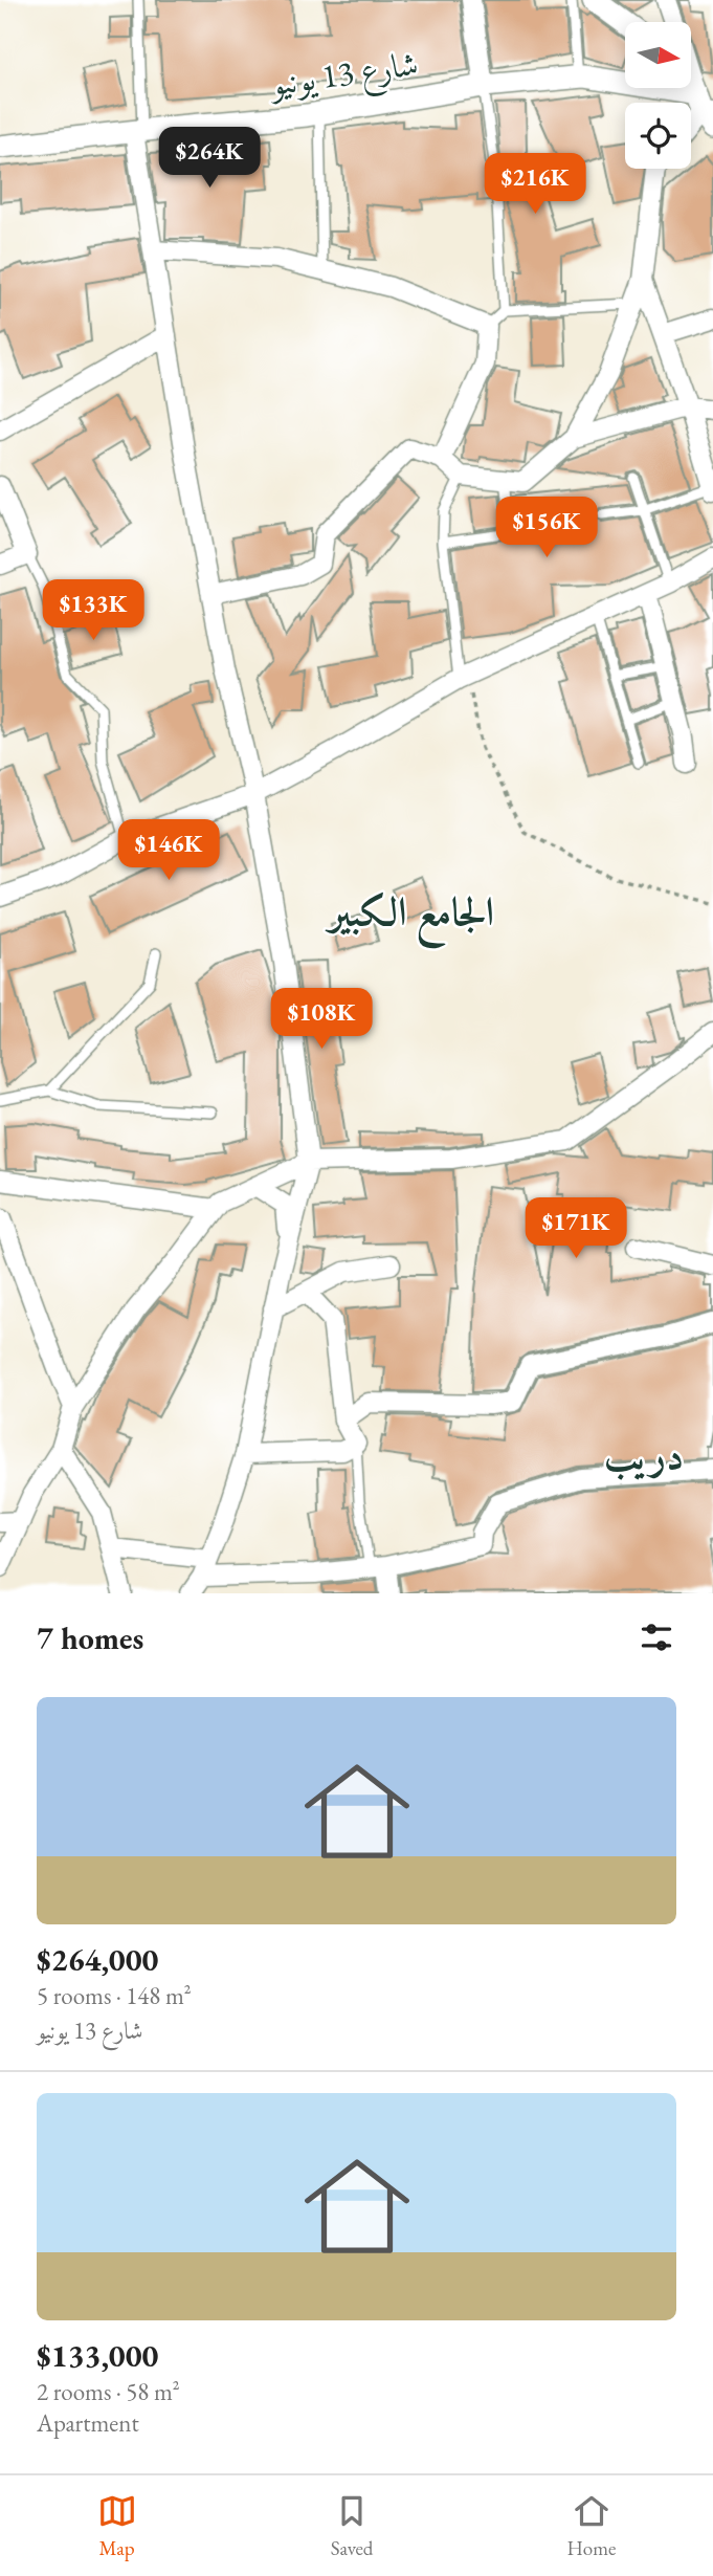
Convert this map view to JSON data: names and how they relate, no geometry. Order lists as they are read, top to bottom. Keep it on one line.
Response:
{"streets":{"street":["شارع 13 يونيو"]},"districts":["الجامع الكبير","دريب"],"north":"right","page":{"price":["$264K","$216K","$156K","$133K","$146K","$108K","$171K"],"heading":"7 homes","list":[{"name":"$264,000","note":"5 rooms · 148 m² · شارع 13 يونيو"},{"name":"$133,000","note":"2 rooms · 58 m² · Apartment"}],"tabs":["Map","Saved","Home"]}}
